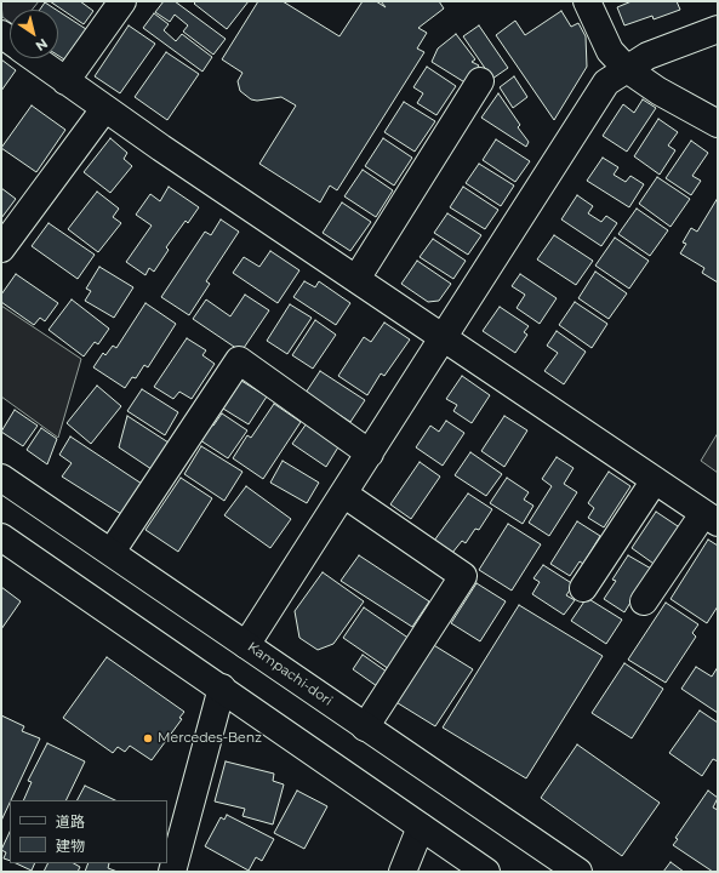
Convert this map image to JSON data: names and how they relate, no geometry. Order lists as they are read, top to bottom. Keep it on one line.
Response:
{"streets":{"main road":["Kampachi-dori"]},"places":["Mercedes-Benz"],"legend":["道路","建物"],"north":"bottom right"}
